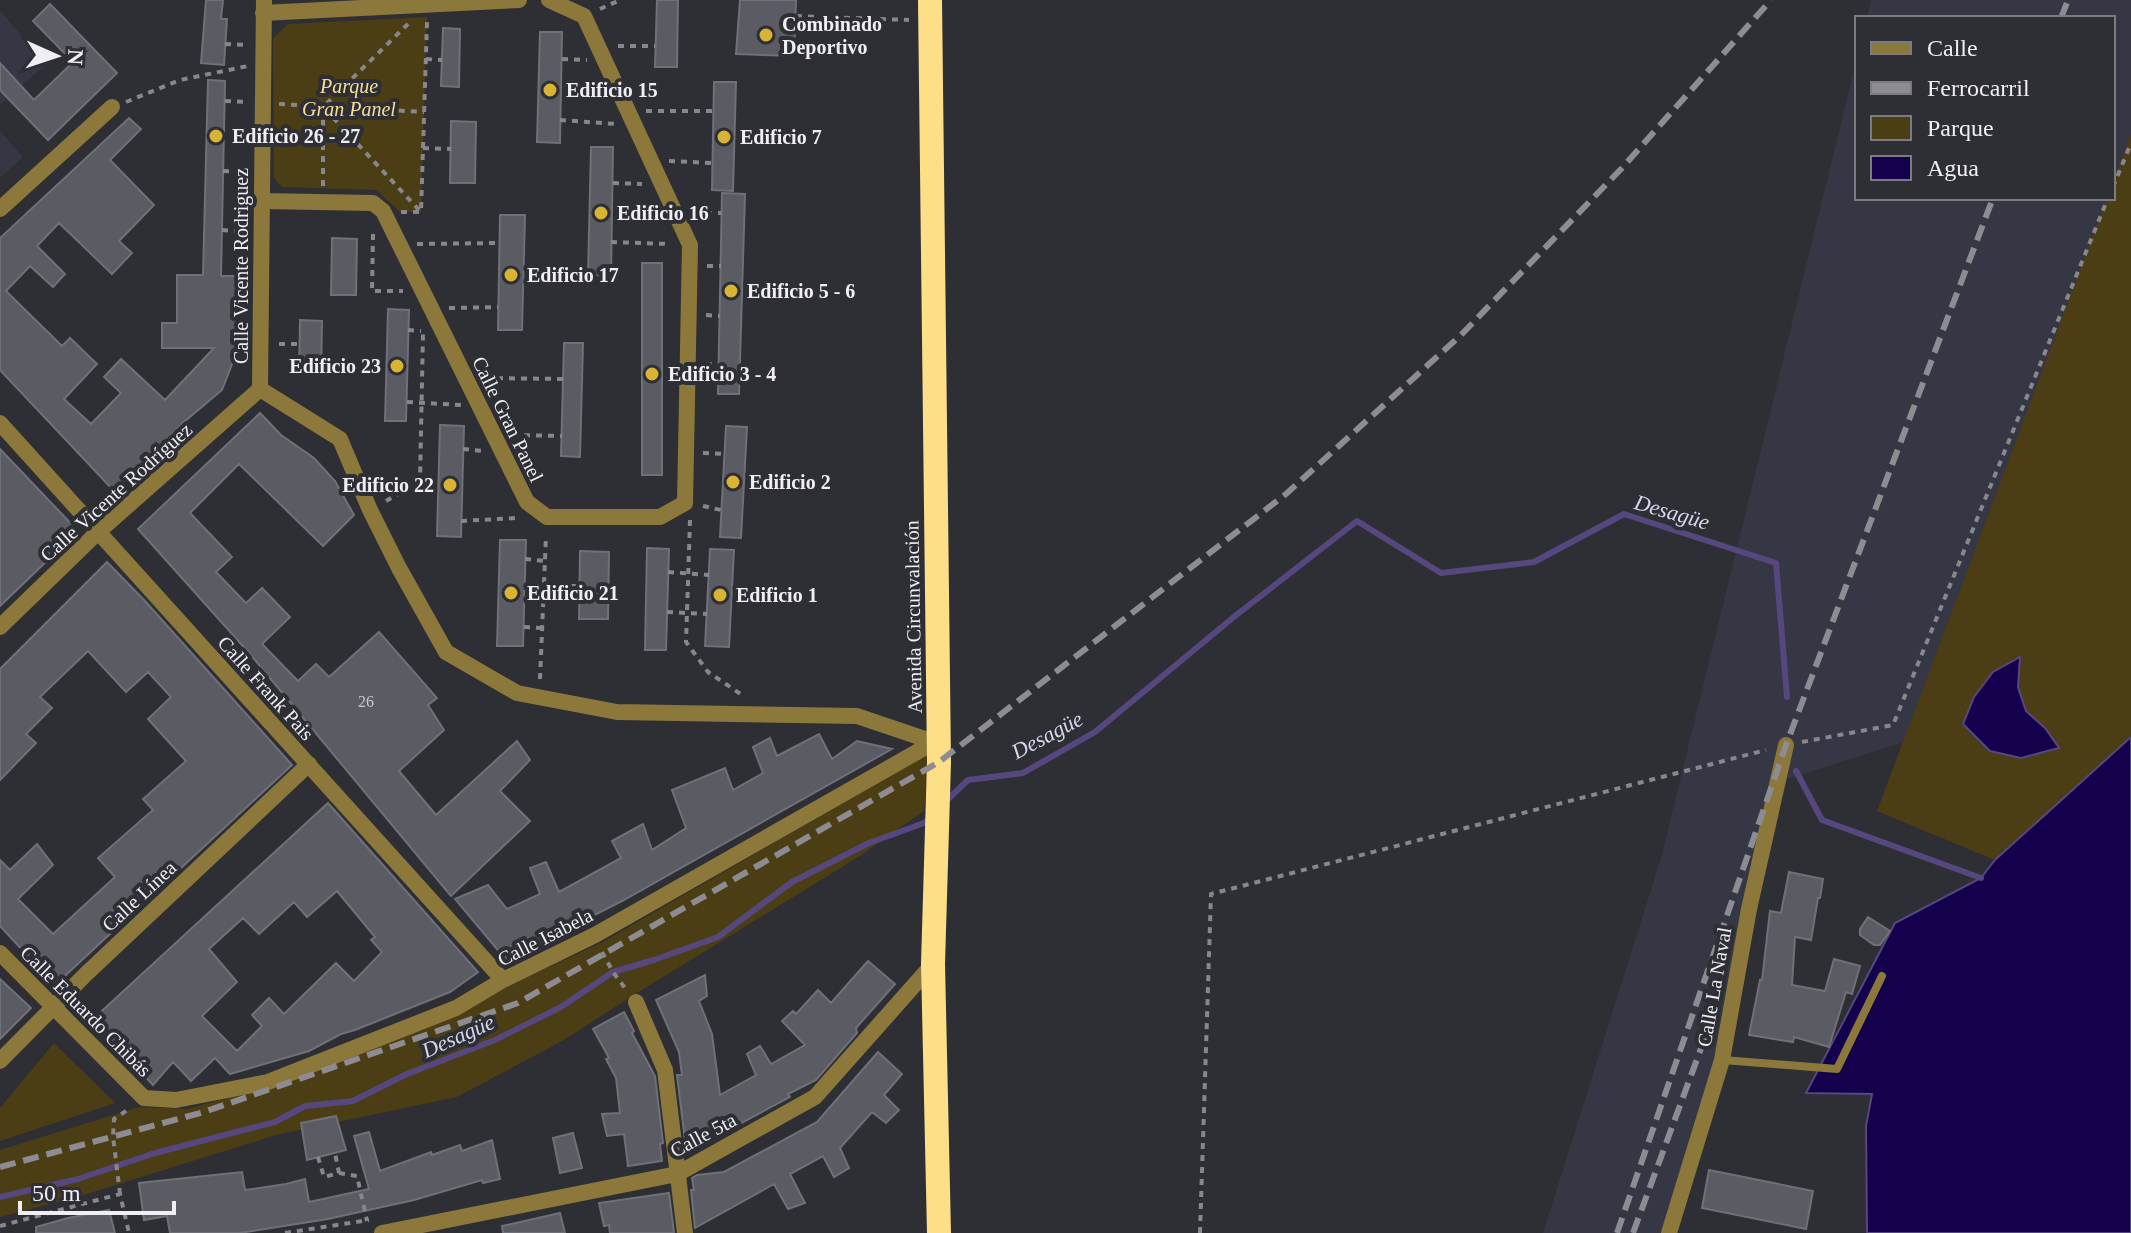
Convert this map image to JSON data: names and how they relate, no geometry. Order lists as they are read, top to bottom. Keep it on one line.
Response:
{"streets":{"highway":["Avenida Circunvalación"],"street":["Calle Vicente Rodriguez","Calle Gran Panel","Calle Vicente Rodríguez","Calle Frank Pais","Calle Línea","Calle Isabela","Calle La Naval","Calle Eduardo Chibás","Calle 5ta"]},"crossings":[["Calle Vicente Rodriguez","Calle Vicente Rodríguez"],["Calle Vicente Rodríguez","Calle Frank Pais"],["Avenida Circunvalación","Calle Isabela"],["Avenida Circunvalación","Calle 5ta"],["Calle Frank Pais","Calle Línea"],["Calle Frank Pais","Calle Isabela"],["Calle Línea","Calle Eduardo Chibás"],["Calle Isabela","Calle Eduardo Chibás"]],"water":["Desagüe"],"parks":["Parque Gran Panel"],"places":["Combinado Deportivo","Edificio 15","Edificio 26 - 27","Edificio 7","Edificio 16","Edificio 17","Edificio 5 - 6","Edificio 23","Edificio 3 - 4","Edificio 2","Edificio 22","Edificio 21","Edificio 1"],"house_numbers":["26"],"legend":["Calle","Ferrocarril","Parque","Agua"],"scale_bar":"50 m","north":"right"}
